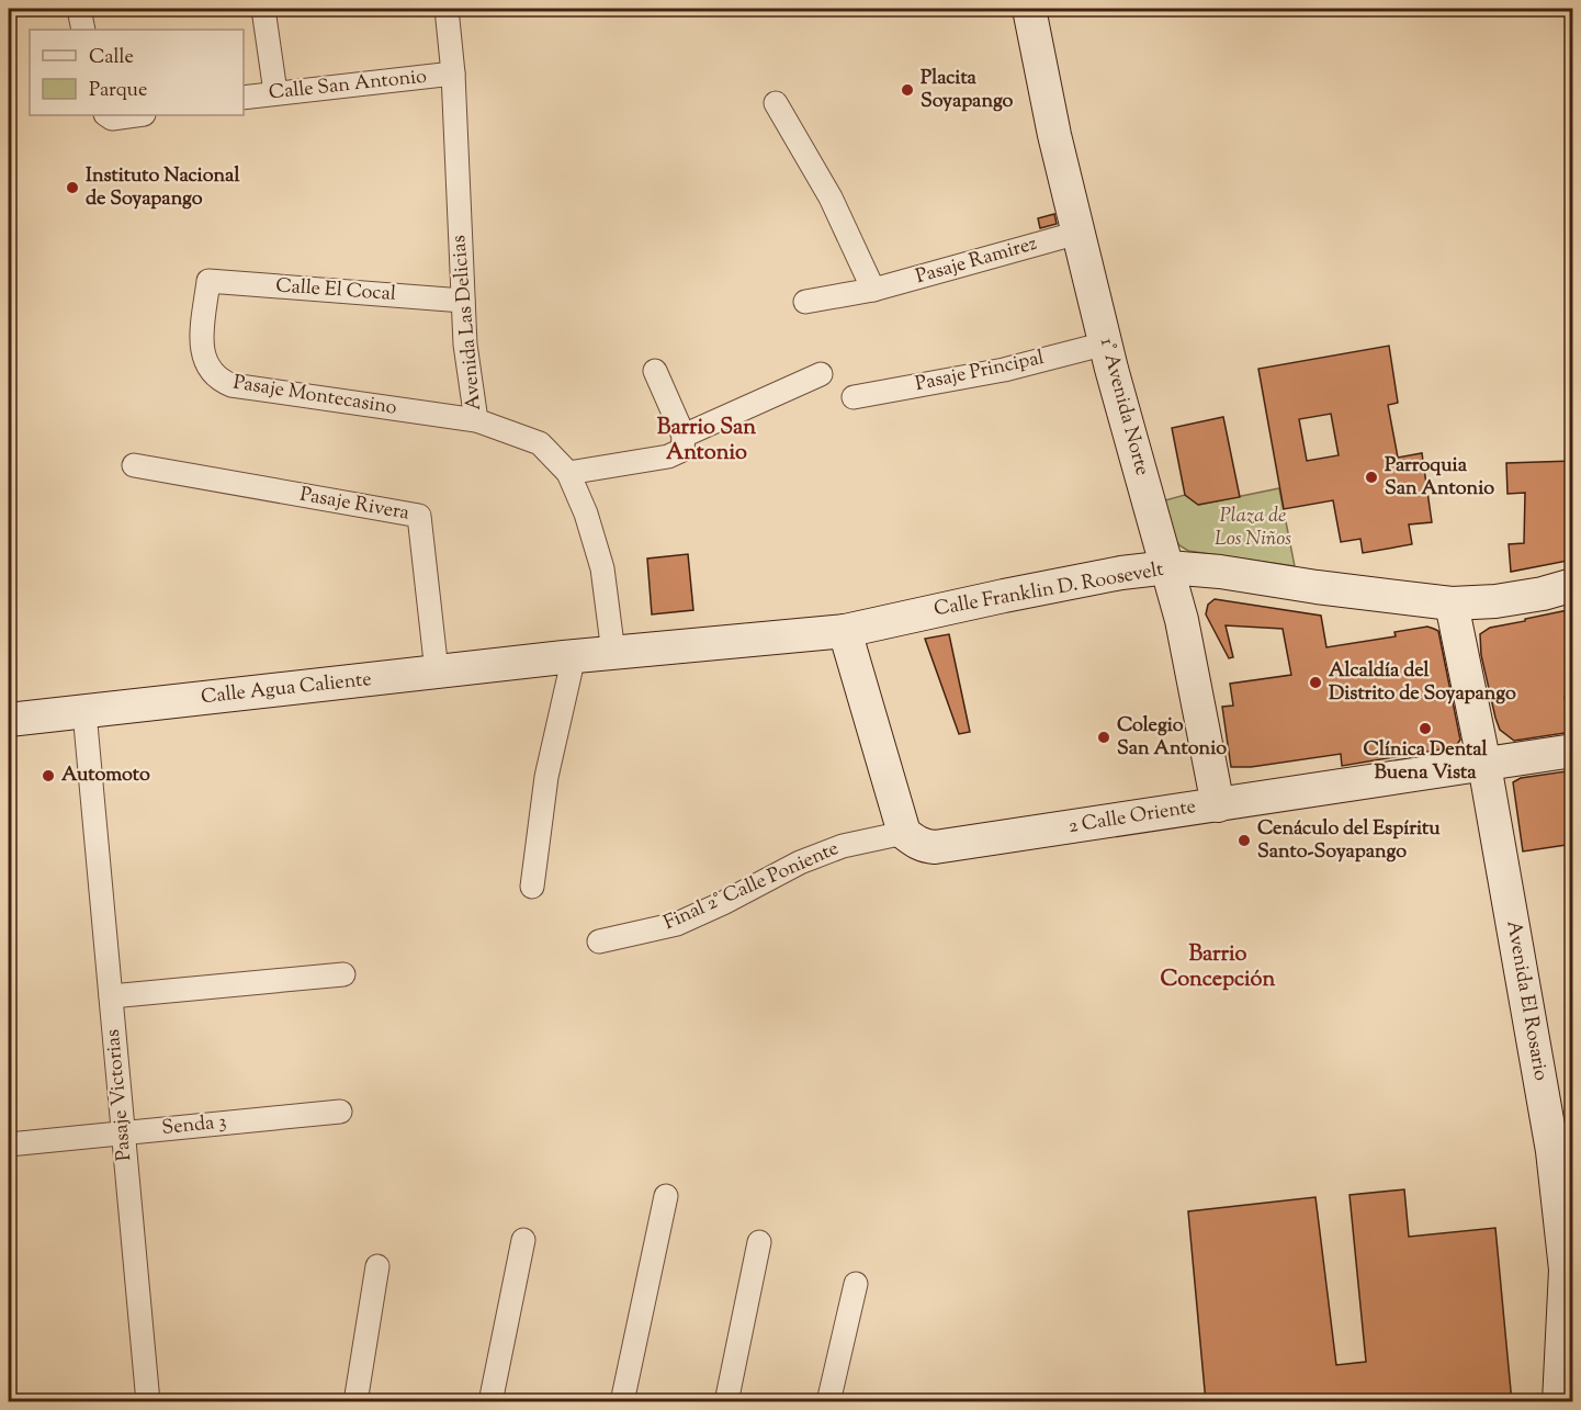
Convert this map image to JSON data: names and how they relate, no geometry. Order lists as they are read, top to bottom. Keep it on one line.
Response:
{"streets":{"main road":["1° Avenida Norte","Calle Franklin D. Roosevelt","Calle Agua Caliente","2 Calle Oriente","Avenida El Rosario"],"street":["Calle San Antonio","Pasaje Ramirez","Calle El Cocal","Avenida Las Delicias","Pasaje Principal","Pasaje Montecasino","Pasaje Rivera","Final 2° Calle Poniente","Pasaje Victorias","Senda 3"]},"crossings":[["Calle San Antonio","Avenida Las Delicias"],["Pasaje Ramirez","1° Avenida Norte"],["Calle El Cocal","Avenida Las Delicias"],["Calle El Cocal","Pasaje Montecasino"],["Avenida Las Delicias","Pasaje Montecasino"],["Avenida Las Delicias","Calle Franklin D. Roosevelt"],["Pasaje Principal","1° Avenida Norte"],["1° Avenida Norte","Calle Franklin D. Roosevelt"],["1° Avenida Norte","2 Calle Oriente"],["Pasaje Rivera","Calle Agua Caliente"],["Calle Franklin D. Roosevelt","Calle Agua Caliente"],["Calle Franklin D. Roosevelt","Avenida El Rosario"],["Calle Agua Caliente","Pasaje Victorias"],["2 Calle Oriente","Final 2° Calle Poniente"],["2 Calle Oriente","Avenida El Rosario"],["Pasaje Victorias","Senda 3"]],"districts":["Barrio San Antonio","Barrio Concepción"],"parks":["Plaza de Los Niños"],"places":["Placita Soyapango","Instituto Nacional de Soyapango","Parroquia San Antonio","Alcaldía del Distrito de Soyapango","Clínica Dental Buena Vista","Colegio San Antonio","Automoto","Cenáculo del Espíritu Santo-Soyapango"],"legend":["Calle","Parque"]}
